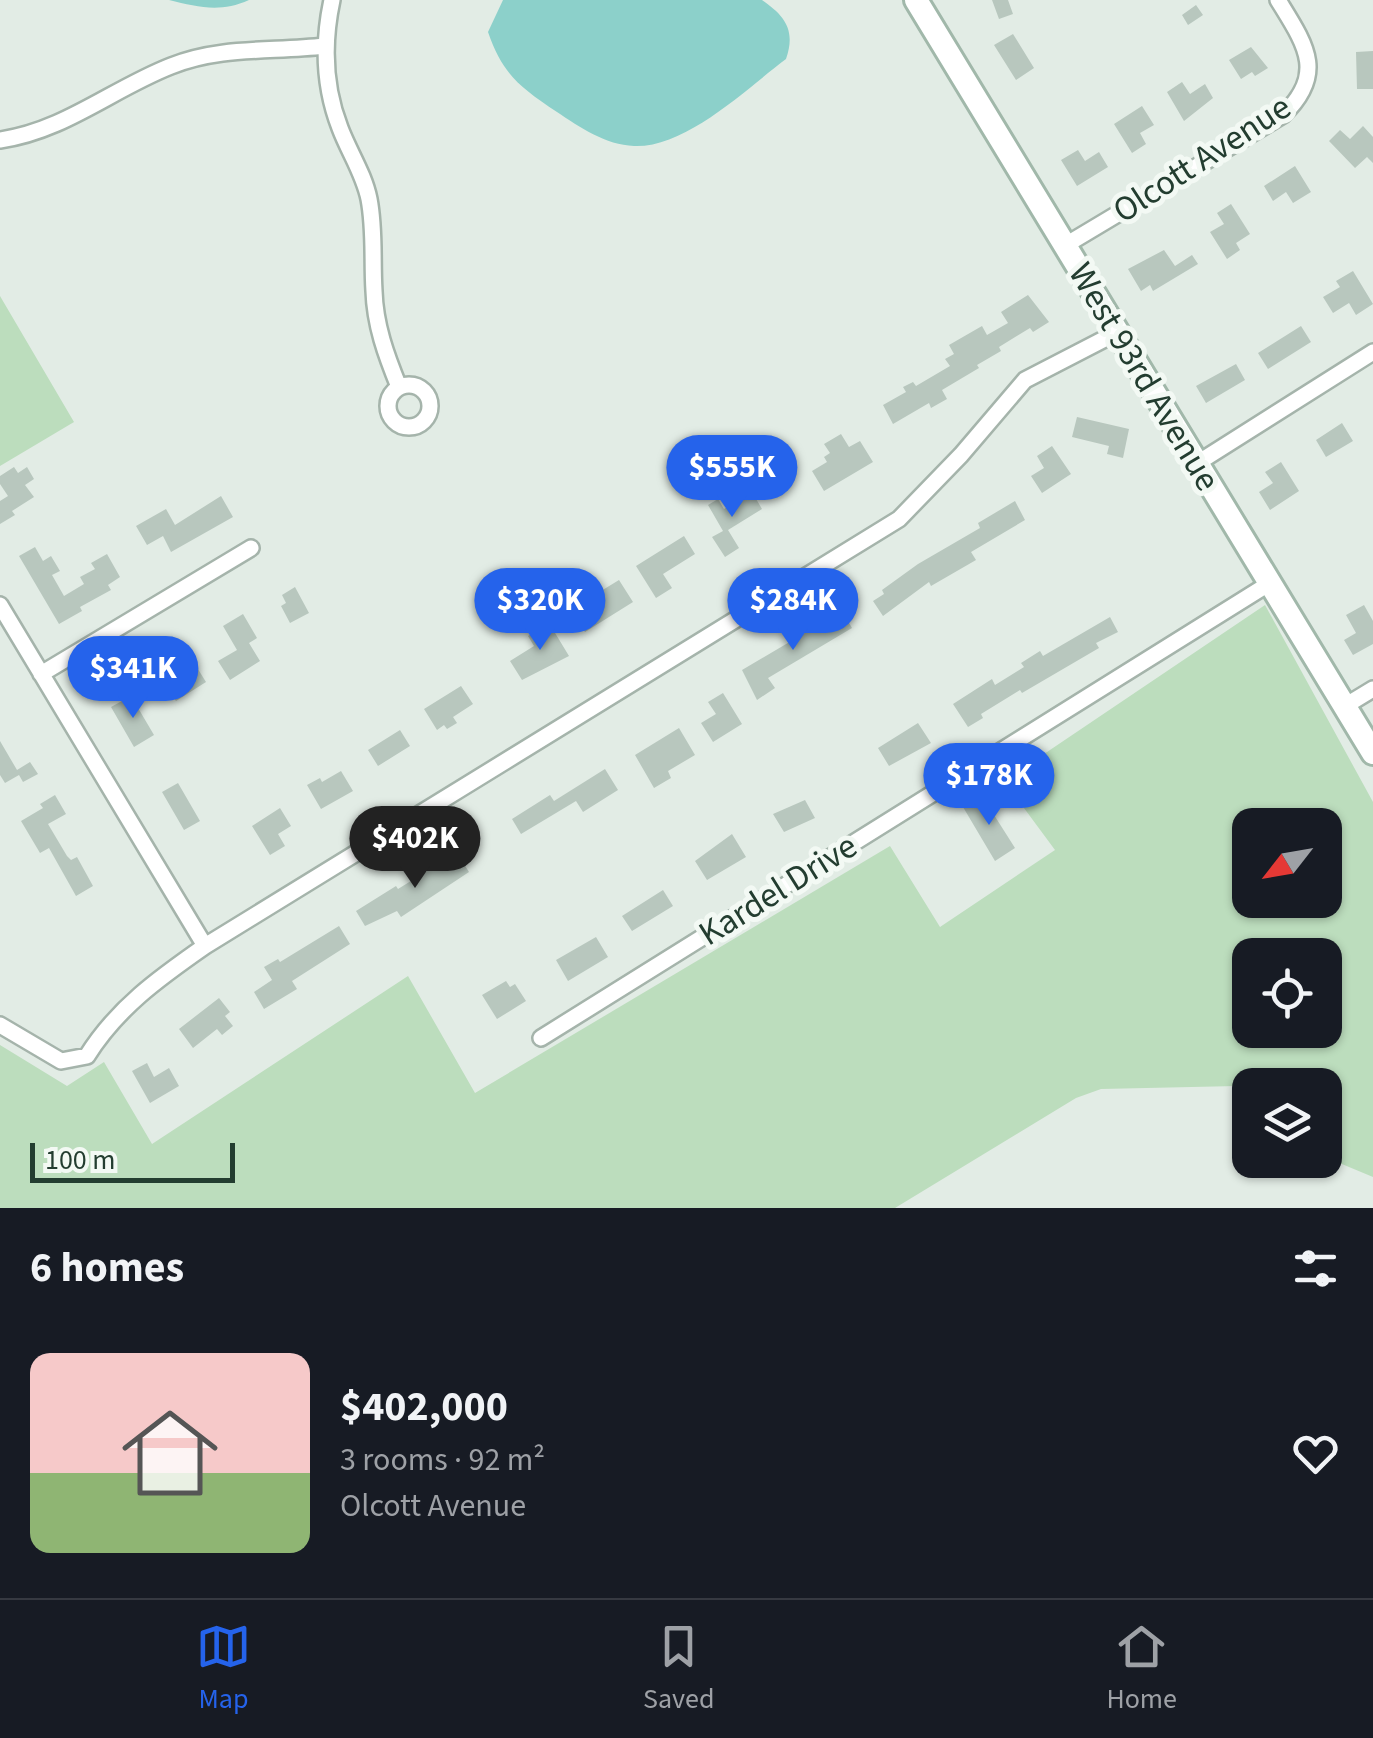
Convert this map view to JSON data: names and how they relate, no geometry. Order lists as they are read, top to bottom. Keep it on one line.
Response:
{"streets":{"street":["Olcott Avenue","West 93rd Avenue","Kardel Drive"]},"crossings":[["Olcott Avenue","West 93rd Avenue"],["West 93rd Avenue","Kardel Drive"]],"scale_bar":"100 m","north":"bottom left","page":{"price":["$555K","$320K","$284K","$341K","$178K","$402K"],"scale":"100 m","heading":"6 homes","list":[{"name":"$402,000","note":"3 rooms · 92 m² · Olcott Avenue"}],"tabs":["Map","Saved","Home"]}}
